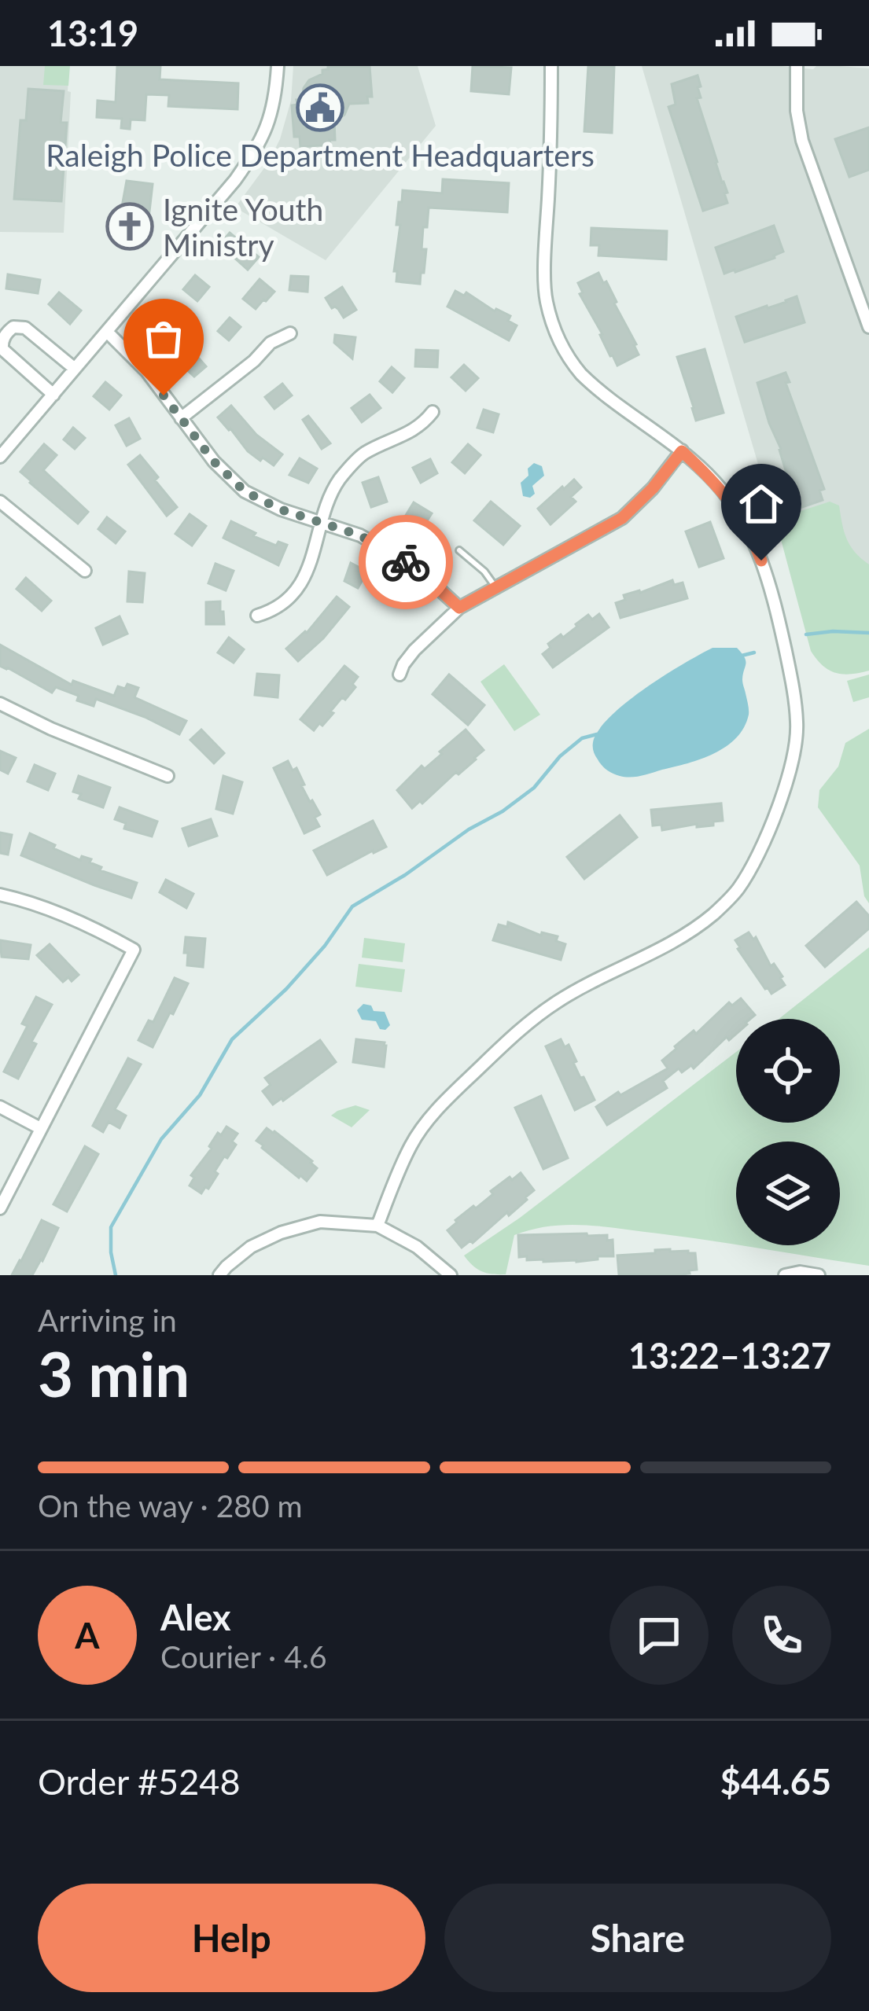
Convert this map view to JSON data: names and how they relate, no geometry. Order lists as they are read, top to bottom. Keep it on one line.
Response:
{"places":{"public building":["Raleigh Police Department Headquarters"],"church":["Ignite Youth Ministry"]},"page":{"status":"13:19","heading":["3 min","Arriving in","13:22–13:27"],"panel":["Alex","Courier · 4.6","Order #5248","$44.65"],"bar":"On the way · 280 m","round":"A","buttons":["Help","Share"]}}
